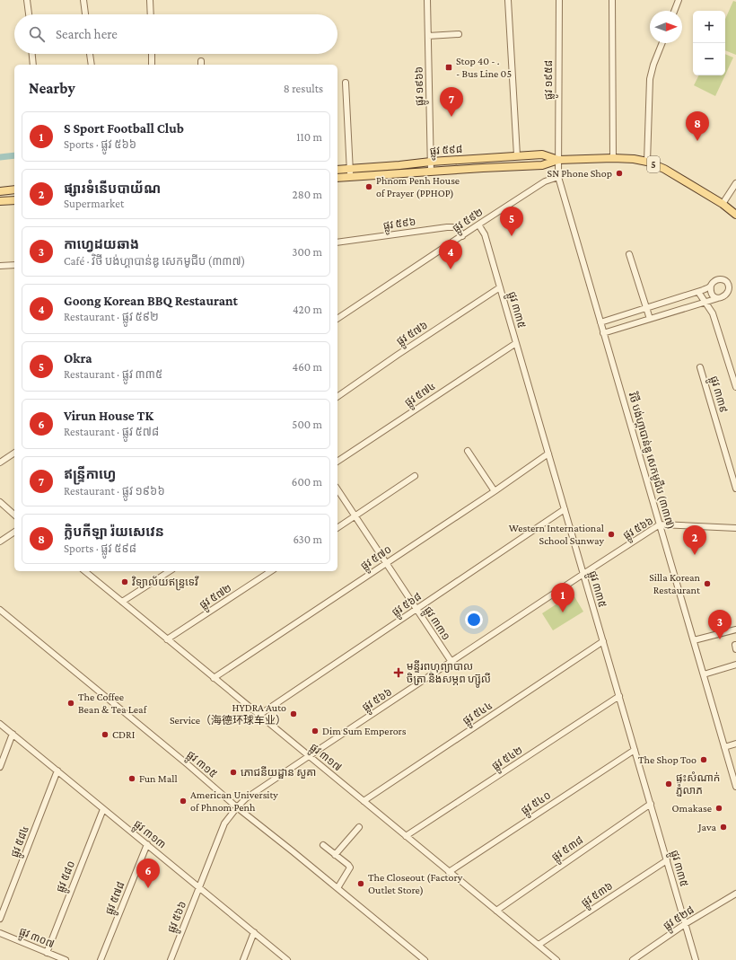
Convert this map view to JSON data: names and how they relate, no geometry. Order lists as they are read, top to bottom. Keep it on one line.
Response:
{"streets":{"main road":["ផ្លូវ ៥៩៨","5"],"street":["ផ្លូវ ១៩៥៨","ផ្លូវ ១៩៦៦","ផ្លូវ ៥៩២","ផ្លូវ ៥៩៦","ផ្លូវ ៣៣៥","ផ្លូវ ៥៧៦","ផ្លូវ ៥៧៤","ផ្លូវ ៣៣៩","វិថី បង់ហ្គាបាន់ឌូ សេកមូជីប (៣៣៧)","ផ្លូវ ៥៦៦","ផ្លូវ ៥៧០","ផ្លូវ ៥៧២","ផ្លូវ ៥៦៨","ផ្លូវ ៣៣១","ផ្លូវ ៥៤៤","ផ្លូវ ៣១៧","ផ្លូវ ៥៤២","ផ្លូវ ៣១៥","ផ្លូវ ៥៤០","ផ្លូវ ៣១៣","ផ្លូវ ៥៨៤","ផ្លូវ ៥៣៨","ផ្លូវ ៥៨០","ផ្លូវ ៥៣៦","ផ្លូវ ៥៧៨","ផ្លូវ ៥២៨","ផ្លូវ ៣០៧"]},"crossings":[["ផ្លូវ ១៩៥៨","ផ្លូវ ៥៩៨"],["ផ្លូវ ១៩៥៨","វិថី បង់ហ្គាបាន់ឌូ សេកមូជីប (៣៣៧)"],["ផ្លូវ ១៩៦៦","ផ្លូវ ៥៩៨"],["ផ្លូវ ៥៩៨","វិថី បង់ហ្គាបាន់ឌូ សេកមូជីប (៣៣៧)"],["ផ្លូវ ៥៩២","ផ្លូវ ៥៩៦"],["ផ្លូវ ៥៩២","ផ្លូវ ៣៣៥"],["ផ្លូវ ៥៩២","វិថី បង់ហ្គាបាន់ឌូ សេកមូជីប (៣៣៧)"],["ផ្លូវ ៣៣៥","ផ្លូវ ៥៧៦"],["ផ្លូវ ៣៣៥","ផ្លូវ ៥៧៤"],["ផ្លូវ ៣៣៥","ផ្លូវ ៥៦៦"],["ផ្លូវ ៣៣៥","ផ្លូវ ៥៧០"],["ផ្លូវ ៣៣៥","ផ្លូវ ៥៦៨"],["ផ្លូវ ៣៣៥","ផ្លូវ ៥៤៤"],["ផ្លូវ ៣៣៥","ផ្លូវ ៥៤២"],["ផ្លូវ ៣៣៥","ផ្លូវ ៥៤០"],["ផ្លូវ ៣៣៥","ផ្លូវ ៥៣៨"],["ផ្លូវ ៣៣៥","ផ្លូវ ៥៣៦"],["ផ្លូវ ៣៣៥","ផ្លូវ ៥២៨"],["វិថី បង់ហ្គាបាន់ឌូ សេកមូជីប (៣៣៧)","ផ្លូវ ៥៦៦"],["ផ្លូវ ៥៦៦","ផ្លូវ ៣៣១"],["ផ្លូវ ៥៦៦","ផ្លូវ ៣១៧"],["ផ្លូវ ៥៦៦","ផ្លូវ ៣១៥"],["ផ្លូវ ៥៦៦","ផ្លូវ ៣១៣"],["ផ្លូវ ៥៧០","ផ្លូវ ៣៣១"],["ផ្លូវ ៥៧០","ផ្លូវ ៣១៧"],["ផ្លូវ ៥៧២","ផ្លូវ ៣១៧"],["ផ្លូវ ៥៦៨","ផ្លូវ ៣៣១"],["ផ្លូវ ៥៦៨","ផ្លូវ ៣១៧"],["ផ្លូវ ៥៤៤","ផ្លូវ ៣១៧"],["ផ្លូវ ៣១៧","ផ្លូវ ៥៤២"],["ផ្លូវ ៣១៧","ផ្លូវ ៥៤០"],["ផ្លូវ ៣១៧","ផ្លូវ ៥៣៨"],["ផ្លូវ ៣១៧","ផ្លូវ ៥៣៦"],["ផ្លូវ ៣១៣","ផ្លូវ ៥៨៤"],["ផ្លូវ ៣១៣","ផ្លូវ ៥៨០"],["ផ្លូវ ៣១៣","ផ្លូវ ៥៧៨"],["ផ្លូវ ៥៨០","ផ្លូវ ៣០៧"]],"places":{"transit":["Stop 40 - . - Bus Line 05"],"other":["SN Phone Shop","Phnom Penh House of Prayer (PPHOP)","Western International School Sunway","វិទ្យាល័យឥន្រ្ទទេវី","Silla Korean Restaurant","The Coffee Bean & Tea Leaf","HYDRA Auto Service（海德环球车业）","Dim Sum Emperors","CDRI","The Shop Too","ភោជនីយដ្ឋាន សួគា","Fun Mall","ផ្ទះសំណាក់ ភ្នំលាភ","American University of Phnom Penh","Omakase","Java","The Closeout (Factory Outlet Store)"],"health":["មន្ទីរពហុព្យាបាល ចិត្រា និងសម្ភព ហ្ស៊ូលី"]},"north":"right","page":{"map_buttons":["+","−"],"search":"Search here","heading":["Nearby","8 results"],"pins":["7","8","5","4","2","1","3","6"],"list":[{"mark":"1","name":"S Sport Football Club","note":"Sports · ផ្លូវ ៥៦៦","value":"110 m"},{"mark":"2","name":"ផ្សារទំនើបបាយ័ណ","note":"Supermarket","value":"280 m"},{"mark":"3","name":"កាហ្វេដយឆាង","note":"Café · វិថី បង់ហ្គាបាន់ឌូ សេកមូជីប (៣៣៧)","value":"300 m"},{"mark":"4","name":"Goong Korean BBQ Restaurant","note":"Restaurant · ផ្លូវ ៥៩២","value":"420 m"},{"mark":"5","name":"Okra","note":"Restaurant · ផ្លូវ ៣៣៥","value":"460 m"},{"mark":"6","name":"Virun House TK","note":"Restaurant · ផ្លូវ ៥៧៨","value":"500 m"},{"mark":"7","name":"ឥន្ទ្រីកាហ្វេ","note":"Restaurant · ផ្លូវ ១៩៦៦","value":"600 m"},{"mark":"8","name":"ក្លិបកីឡា រ៉យសេវេន","note":"Sports · ផ្លូវ ៥៩៨","value":"630 m"}]}}
